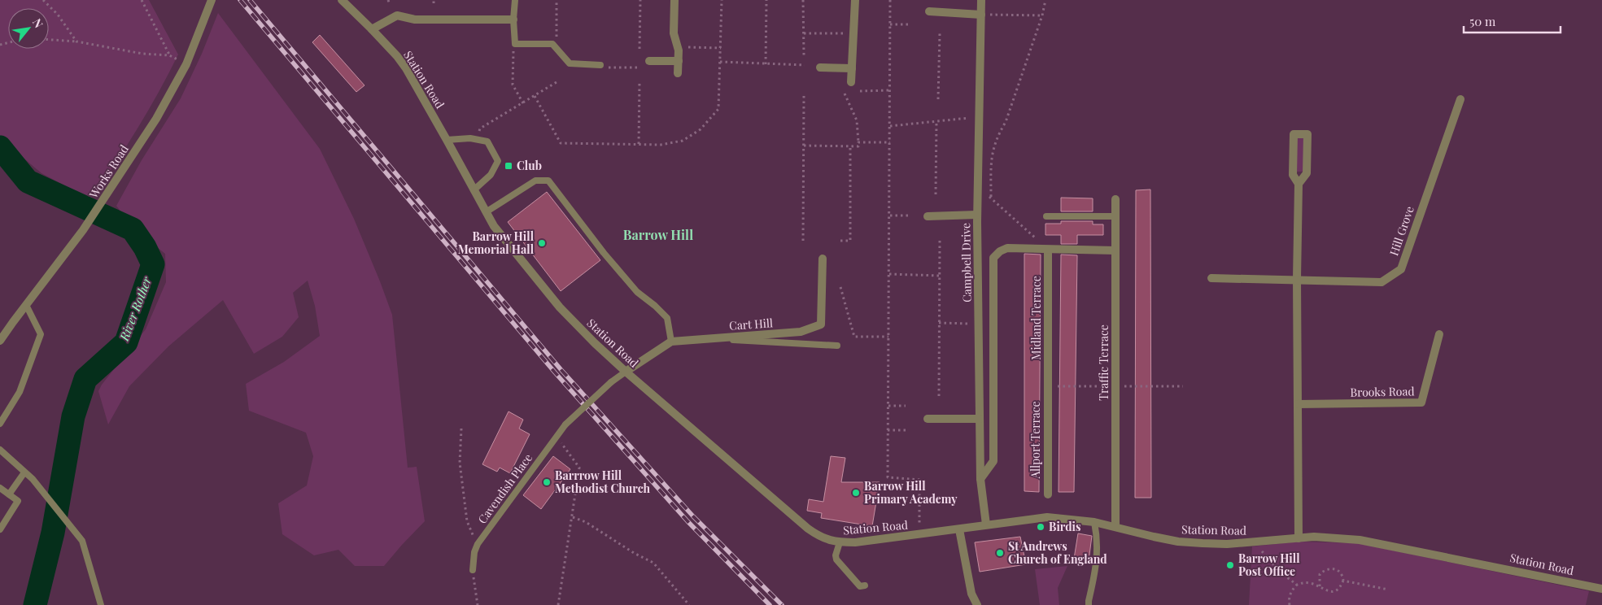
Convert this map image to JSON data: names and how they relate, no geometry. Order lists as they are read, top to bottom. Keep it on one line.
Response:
{"streets":{"street":["Station Road","Works Road","Hill Grove","Campbell Drive","Midland Terrace","Cart Hill","Traffic Terrace","Brooks Road","Allport Terrace"],"lane":["Cavendish Place"]},"crossings":[["Station Road","Campbell Drive"],["Station Road","Cart Hill"],["Station Road","Traffic Terrace"],["Station Road","Cavendish Place"],["Midland Terrace","Allport Terrace"],["Cart Hill","Cavendish Place"]],"districts":["Barrow Hill"],"water":["River Rother"],"places":{"transit":["Club"],"other":["Barrow Hill Memorial Hall","Barrrow Hill Methodist Church","Barrow Hill Primary Academy","Birdis","St Andrews Church of England","Barrow Hill Post Office"]},"scale_bar":"50 m","north":"top right"}
